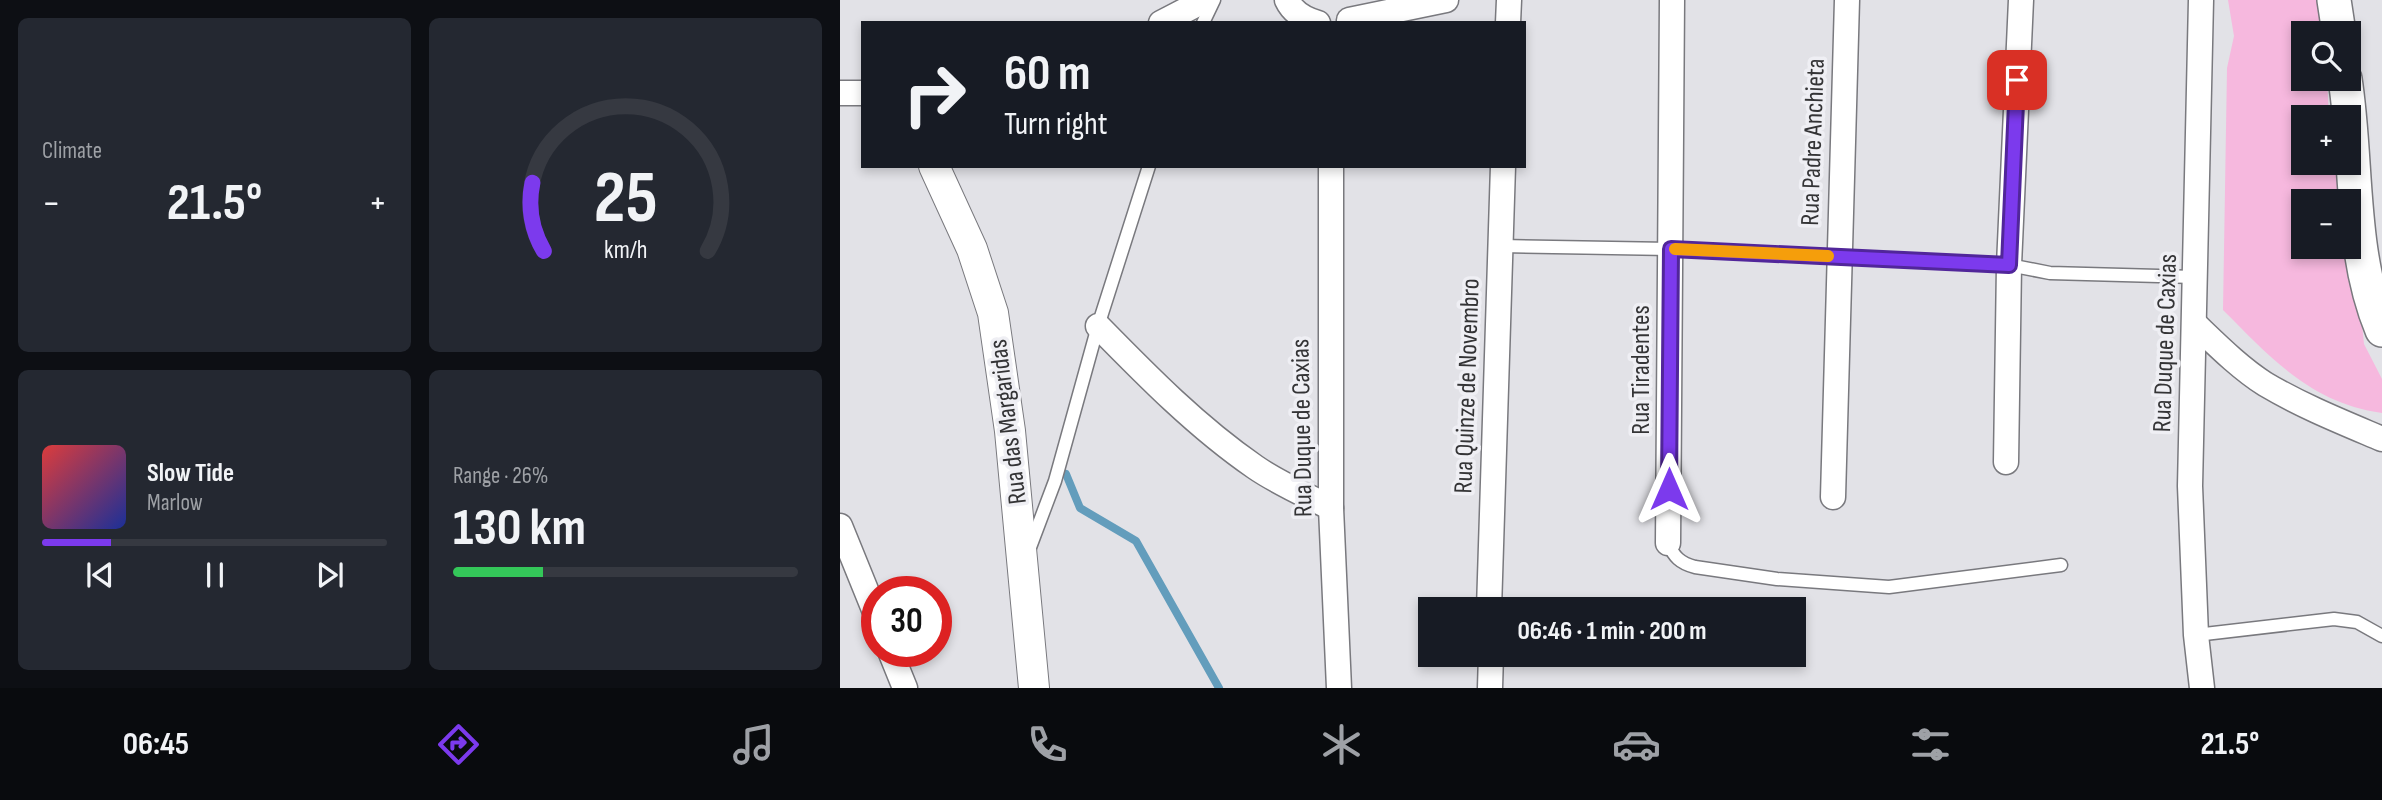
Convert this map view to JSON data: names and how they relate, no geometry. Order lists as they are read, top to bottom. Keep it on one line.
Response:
{"streets":{"street":["Rua Padre Anchieta","Rua Duque de Caxias","Rua Tiradentes","Rua Quinze de Novembro","Rua das Margaridas"]},"page":{"tile":["Climate",["Range · 26%","130 km"]],"map_buttons":["+","−"],"turn":["60 m","Turn right"],"heat":["−","21.5°","+"],"song":["Slow Tide","Marlow"],"limit":"30","trip":"06:46 · 1 min · 200 m","tabs":["06:45","21.5°"],"gauge":["25","km/h"]}}
